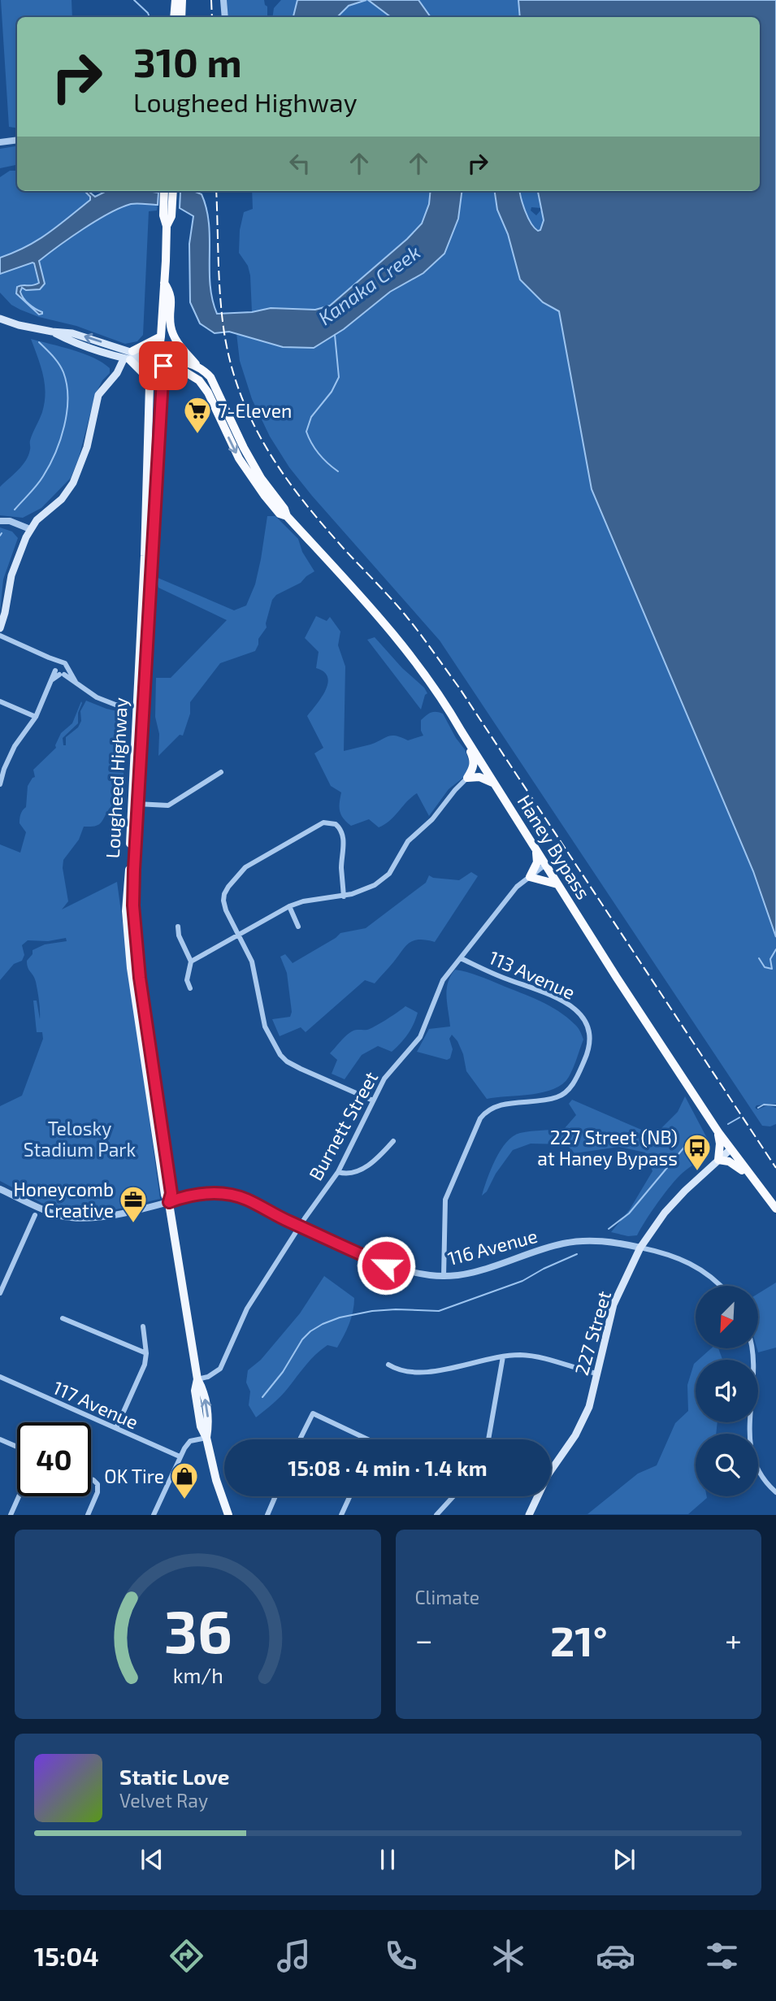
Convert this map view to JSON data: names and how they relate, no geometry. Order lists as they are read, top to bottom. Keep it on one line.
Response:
{"streets":{"highway":["Lougheed Highway","Haney Bypass"],"main road":["227 Street"],"street":["113 Avenue","Burnett Street","116 Avenue","117 Avenue"]},"crossings":[["Lougheed Highway","Haney Bypass"],["Lougheed Highway","Burnett Street"],["Lougheed Highway","116 Avenue"],["Haney Bypass","Burnett Street"],["Haney Bypass","227 Street"],["113 Avenue","Burnett Street"],["113 Avenue","116 Avenue"],["Burnett Street","116 Avenue"],["116 Avenue","227 Street"]],"water":["Kanaka Creek"],"parks":["Telosky Stadium Park"],"places":{"supermarket":["7-Eleven"],"bus stop":["227 Street (NB) at Haney Bypass"],"office":["Honeycomb Creative"],"shop":["OK Tire"]},"north":"bottom left","page":{"turn":["310 m","Lougheed Highway"],"limit":"40","trip":"15:08 · 4 min · 1.4 km","tile":"Climate","heat":["−","21°","+"],"song":["Static Love","Velvet Ray"],"tabs":"15:04","gauge":["36","km/h"]}}
